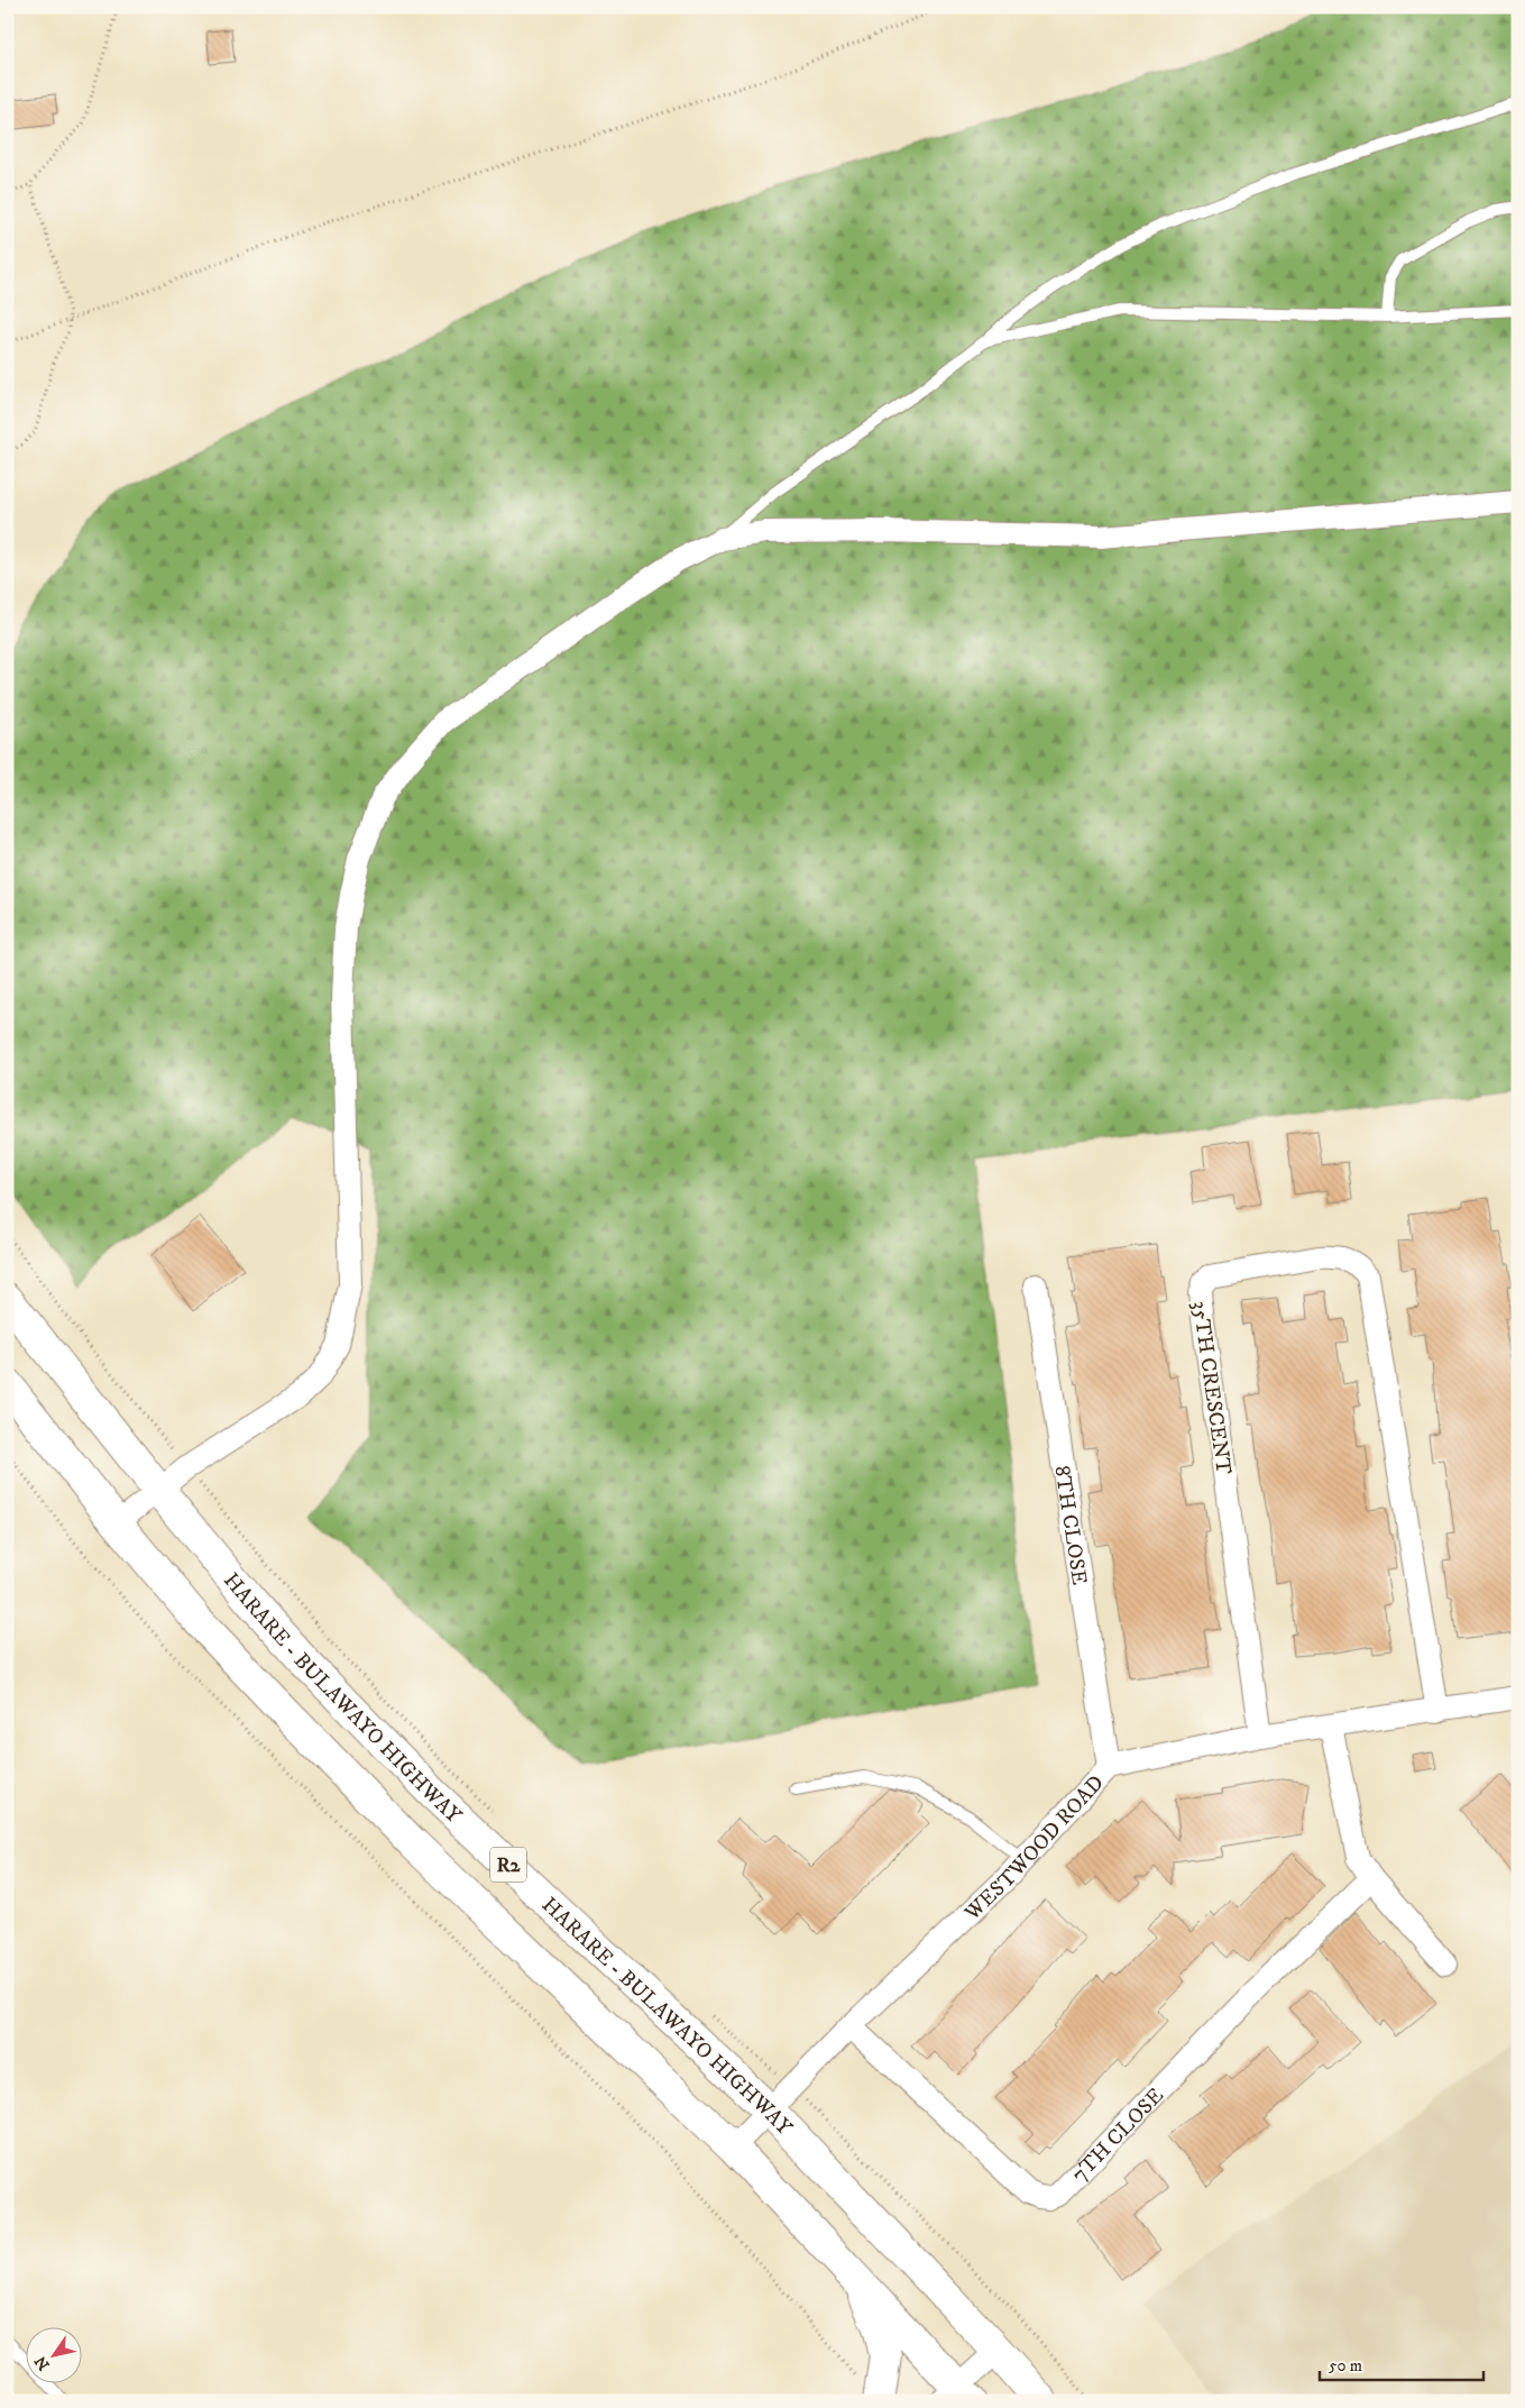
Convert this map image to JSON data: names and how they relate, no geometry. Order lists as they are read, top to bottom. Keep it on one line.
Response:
{"streets":{"highway":["HARARE - BULAWAYO HIGHWAY","R2"],"street":["35TH CRESCENT","8TH CLOSE","WESTWOOD ROAD","7TH CLOSE"]},"crossings":[["35TH CRESCENT","WESTWOOD ROAD"],["8TH CLOSE","WESTWOOD ROAD"],["HARARE - BULAWAYO HIGHWAY","WESTWOOD ROAD"],["WESTWOOD ROAD","R2"],["WESTWOOD ROAD","7TH CLOSE"]],"scale_bar":"50 m","north":"bottom left"}
